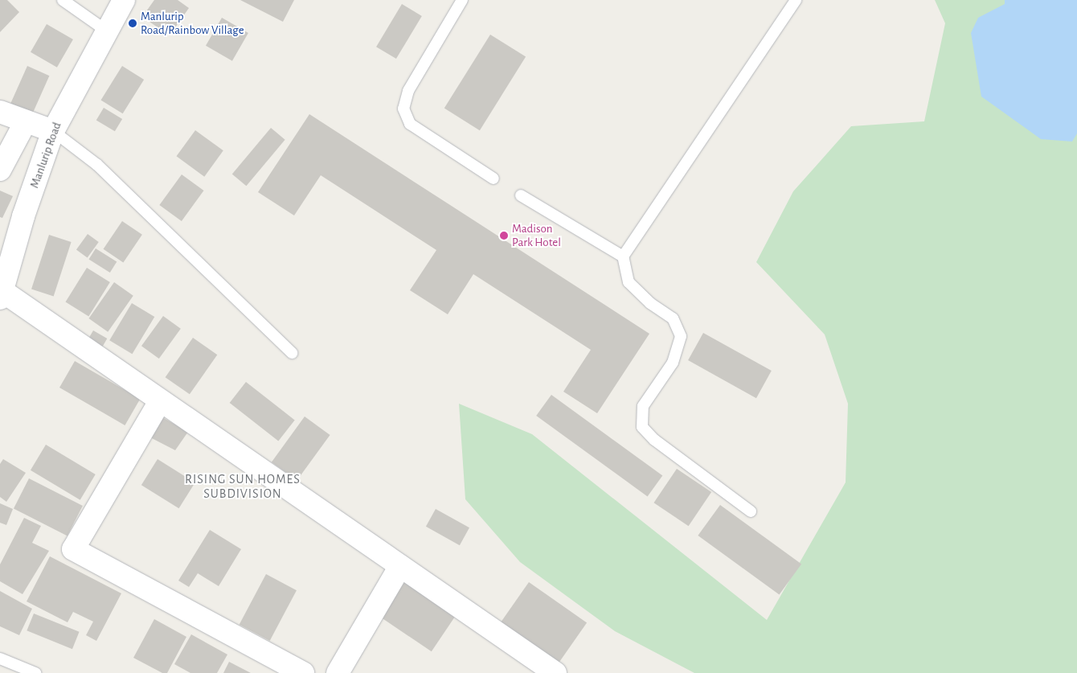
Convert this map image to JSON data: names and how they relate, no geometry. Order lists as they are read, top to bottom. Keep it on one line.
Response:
{"streets":{"street":["Manlurip Road"]},"districts":["RISING SUN HOMES SUBDIVISION"],"places":["Manlurip Road/Rainbow Village","Madison Park Hotel"]}
